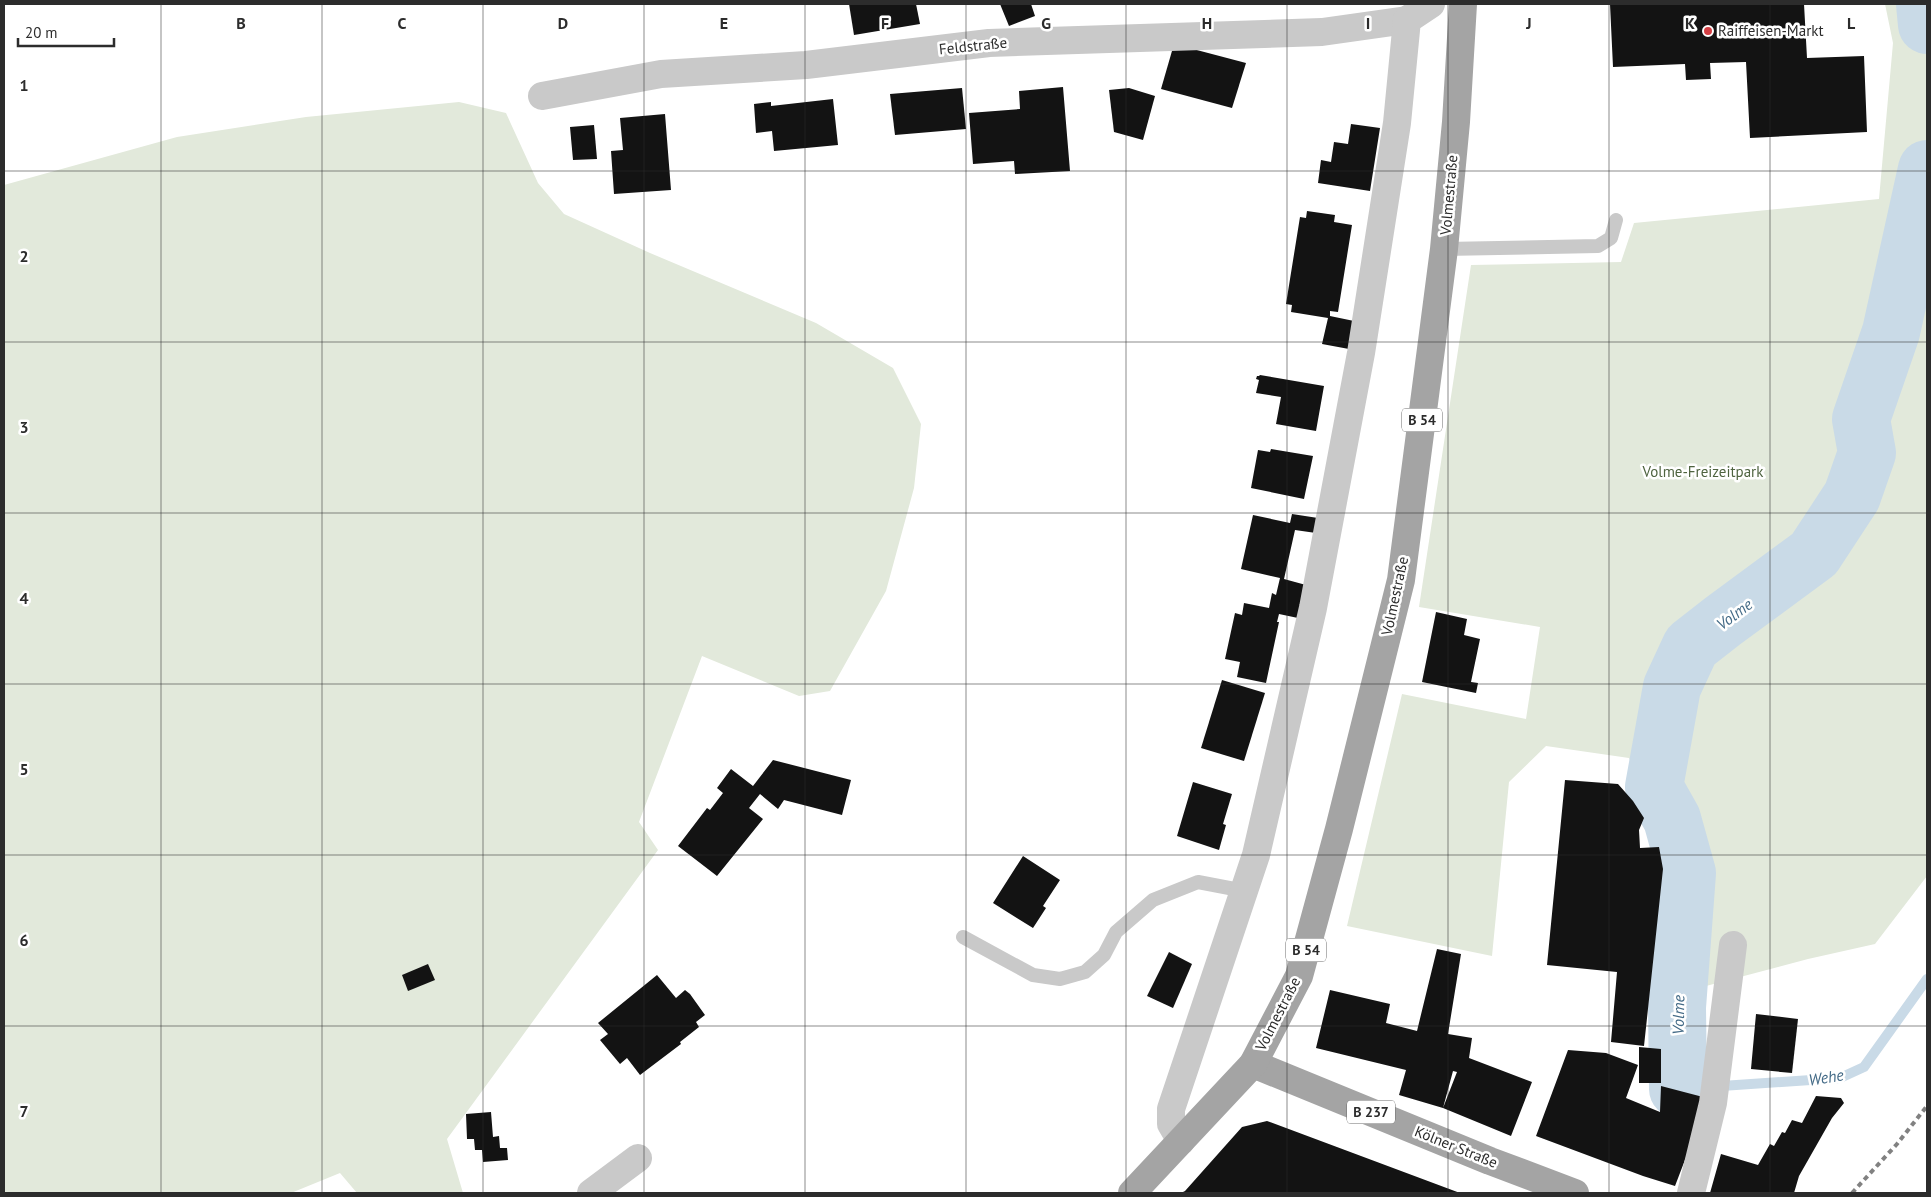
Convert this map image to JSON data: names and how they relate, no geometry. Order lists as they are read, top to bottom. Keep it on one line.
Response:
{"streets":{"main road":["Volmestraße","B 54","B 237","Kölner Straße"],"street":["Feldstraße"]},"crossings":[["Volmestraße","Kölner Straße"]],"water":["Volme","Wehe"],"parks":["Volme-Freizeitpark"],"places":["Raiffeisen-Markt"],"scale_bar":"20 m","grid":{"columns":["B","C","D","E","F","G","H","I","J","K","L"],"rows":["1","2","3","4","5","6","7"]}}
